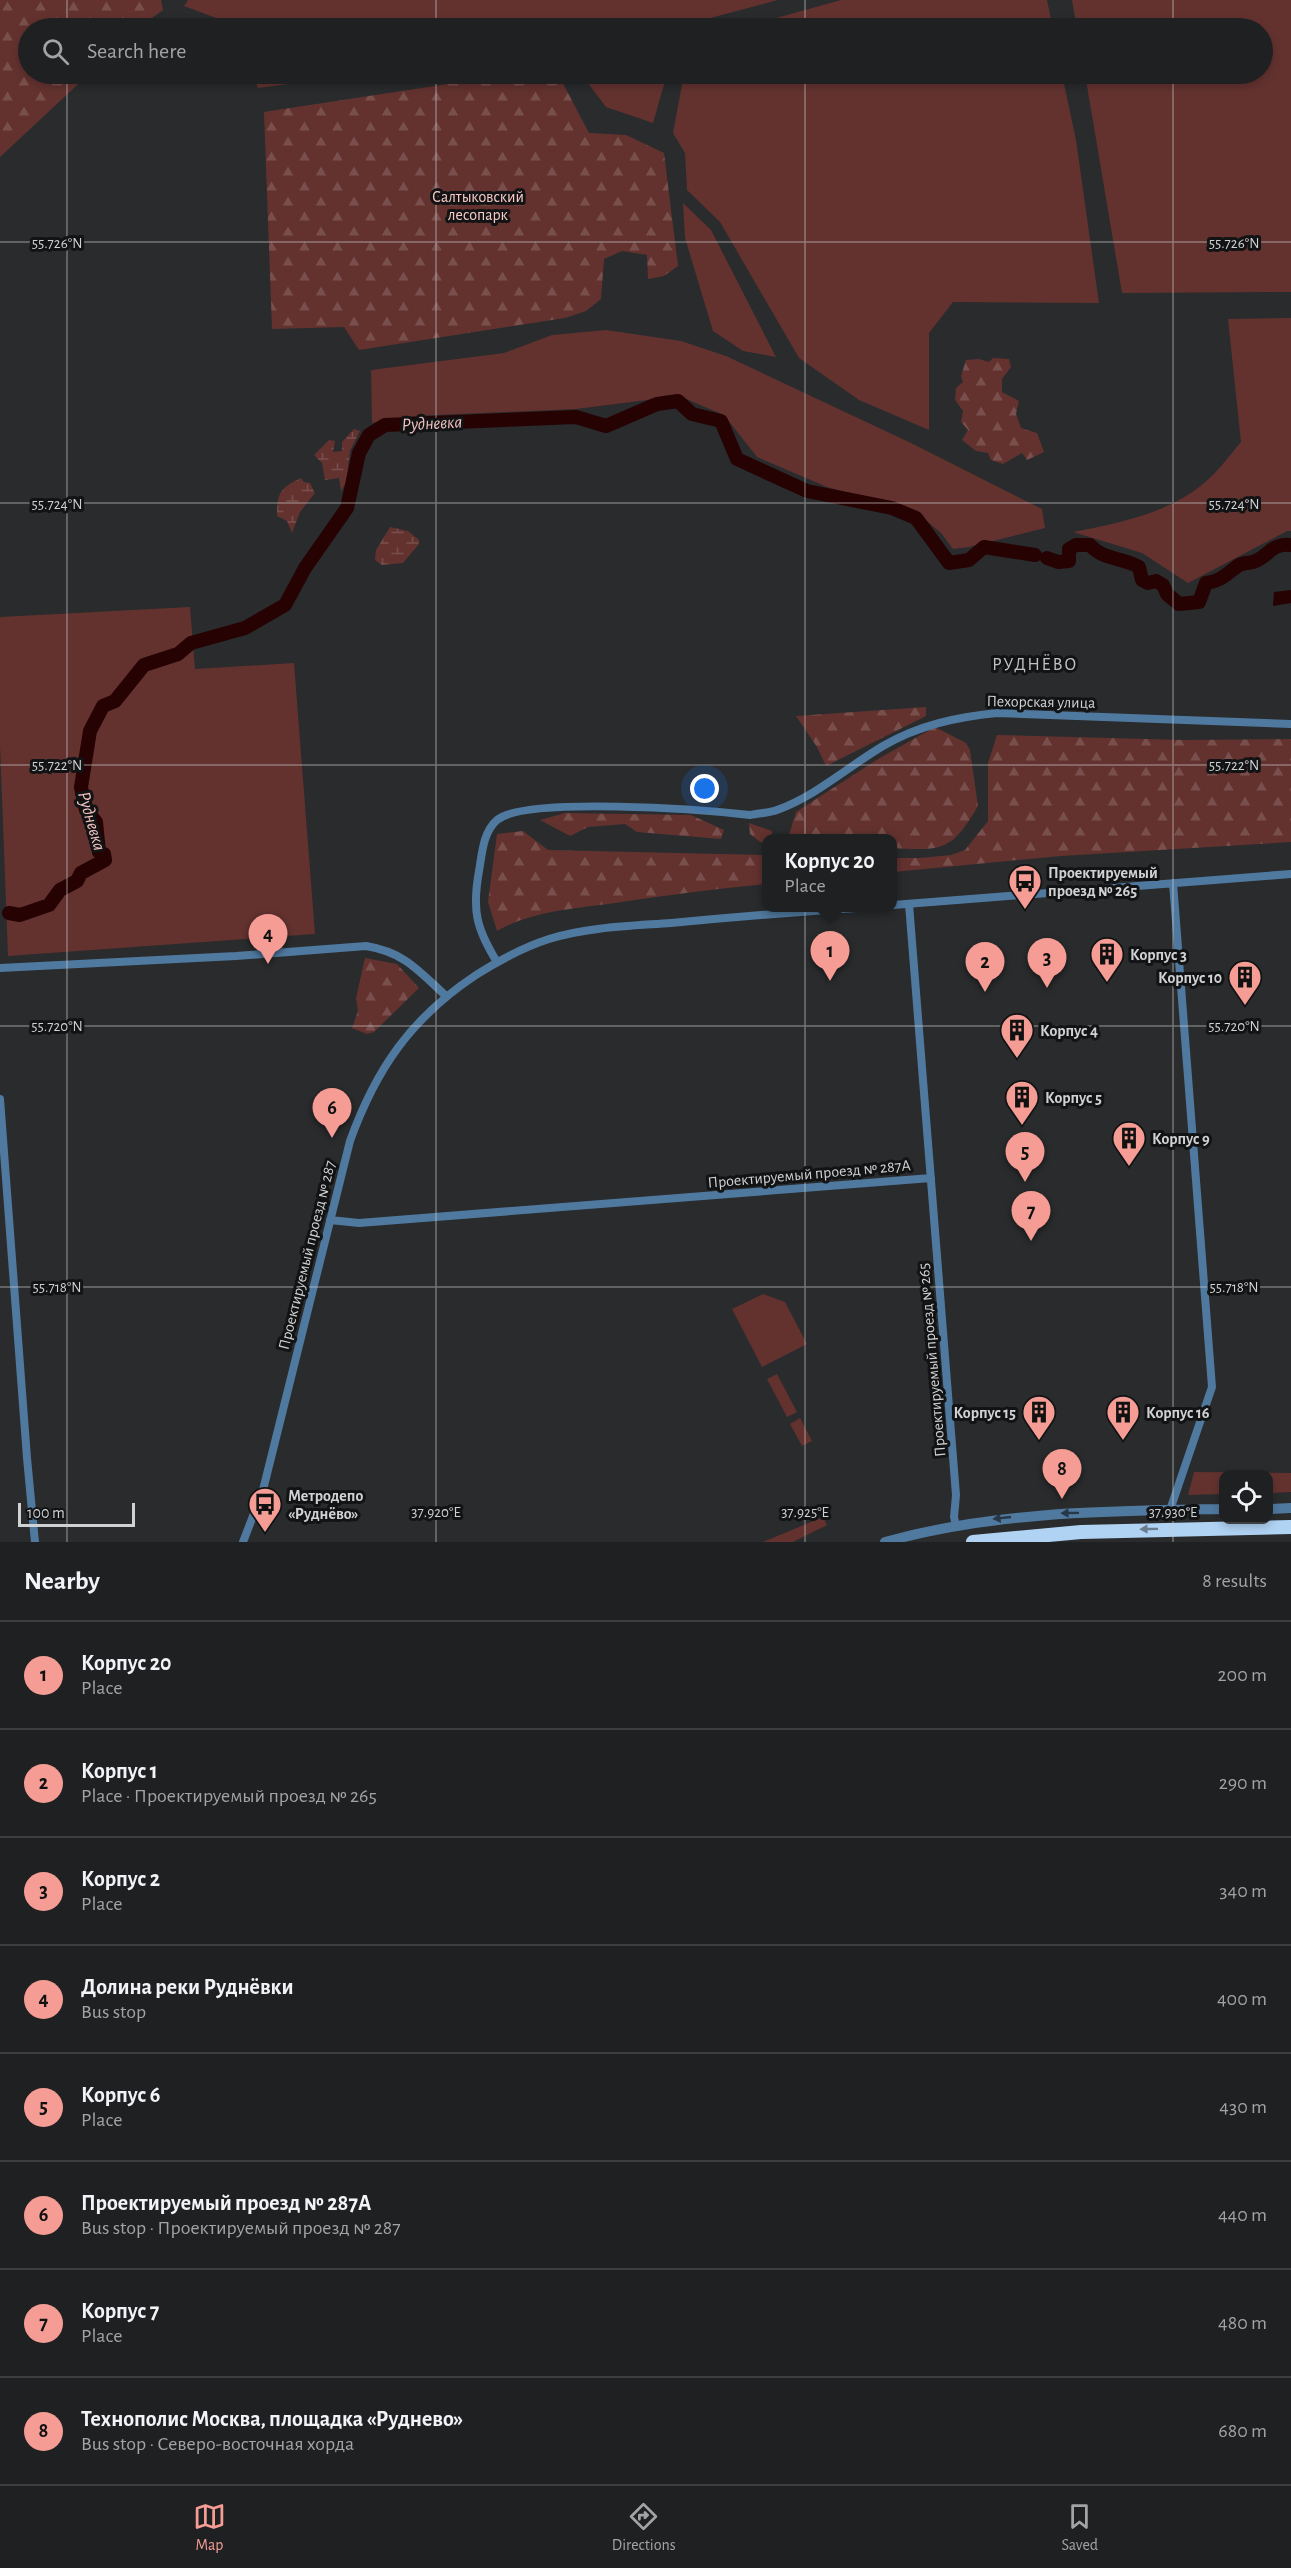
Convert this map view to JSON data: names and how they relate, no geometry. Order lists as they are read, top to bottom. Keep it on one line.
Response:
{"streets":{"street":["Пехорская улица","Проектируемый проезд № 287А","Проектируемый проезд № 287","Проектируемый проезд № 265"]},"crossings":[["Пехорская улица","Проектируемый проезд № 287"],["Проектируемый проезд № 287А","Проектируемый проезд № 287"],["Проектируемый проезд № 287А","Проектируемый проезд № 265"]],"districts":["РУДНЁВО"],"water":["Рудневка"],"parks":["Салтыковский лесопарк"],"places":{"bus stop":["Проектируемый проезд № 265","Метродепо «Руднёво»"],"building":["Корпус 3","Корпус 10","Корпус 4","Корпус 5","Корпус 9","Корпус 15","Корпус 16"]},"scale_bar":"100 m","page":{"search":"Search here","popup":["Корпус 20","Place"],"pins":["4","1","3","2","6","5","7","8"],"scale":"100 m","heading":["Nearby","8 results"],"list":[{"mark":"1","name":"Корпус 20","note":"Place","value":"200 m"},{"mark":"2","name":"Корпус 1","note":"Place · Проектируемый проезд № 265","value":"290 m"},{"mark":"3","name":"Корпус 2","note":"Place","value":"340 m"},{"mark":"4","name":"Долина реки Руднёвки","note":"Bus stop","value":"400 m"},{"mark":"5","name":"Корпус 6","note":"Place","value":"430 m"},{"mark":"6","name":"Проектируемый проезд № 287А","note":"Bus stop · Проектируемый проезд № 287","value":"440 m"},{"mark":"7","name":"Корпус 7","note":"Place","value":"480 m"},{"mark":"8","name":"Технополис Москва, площадка «Руднево»","note":"Bus stop · Северо-восточная хорда","value":"680 m"}],"nav":["Map","Directions","Saved"]},"coordinates":["55.726°N","55.724°N","55.722°N","55.720°N","55.718°N","37.920°E","37.925°E","37.930°E"]}
